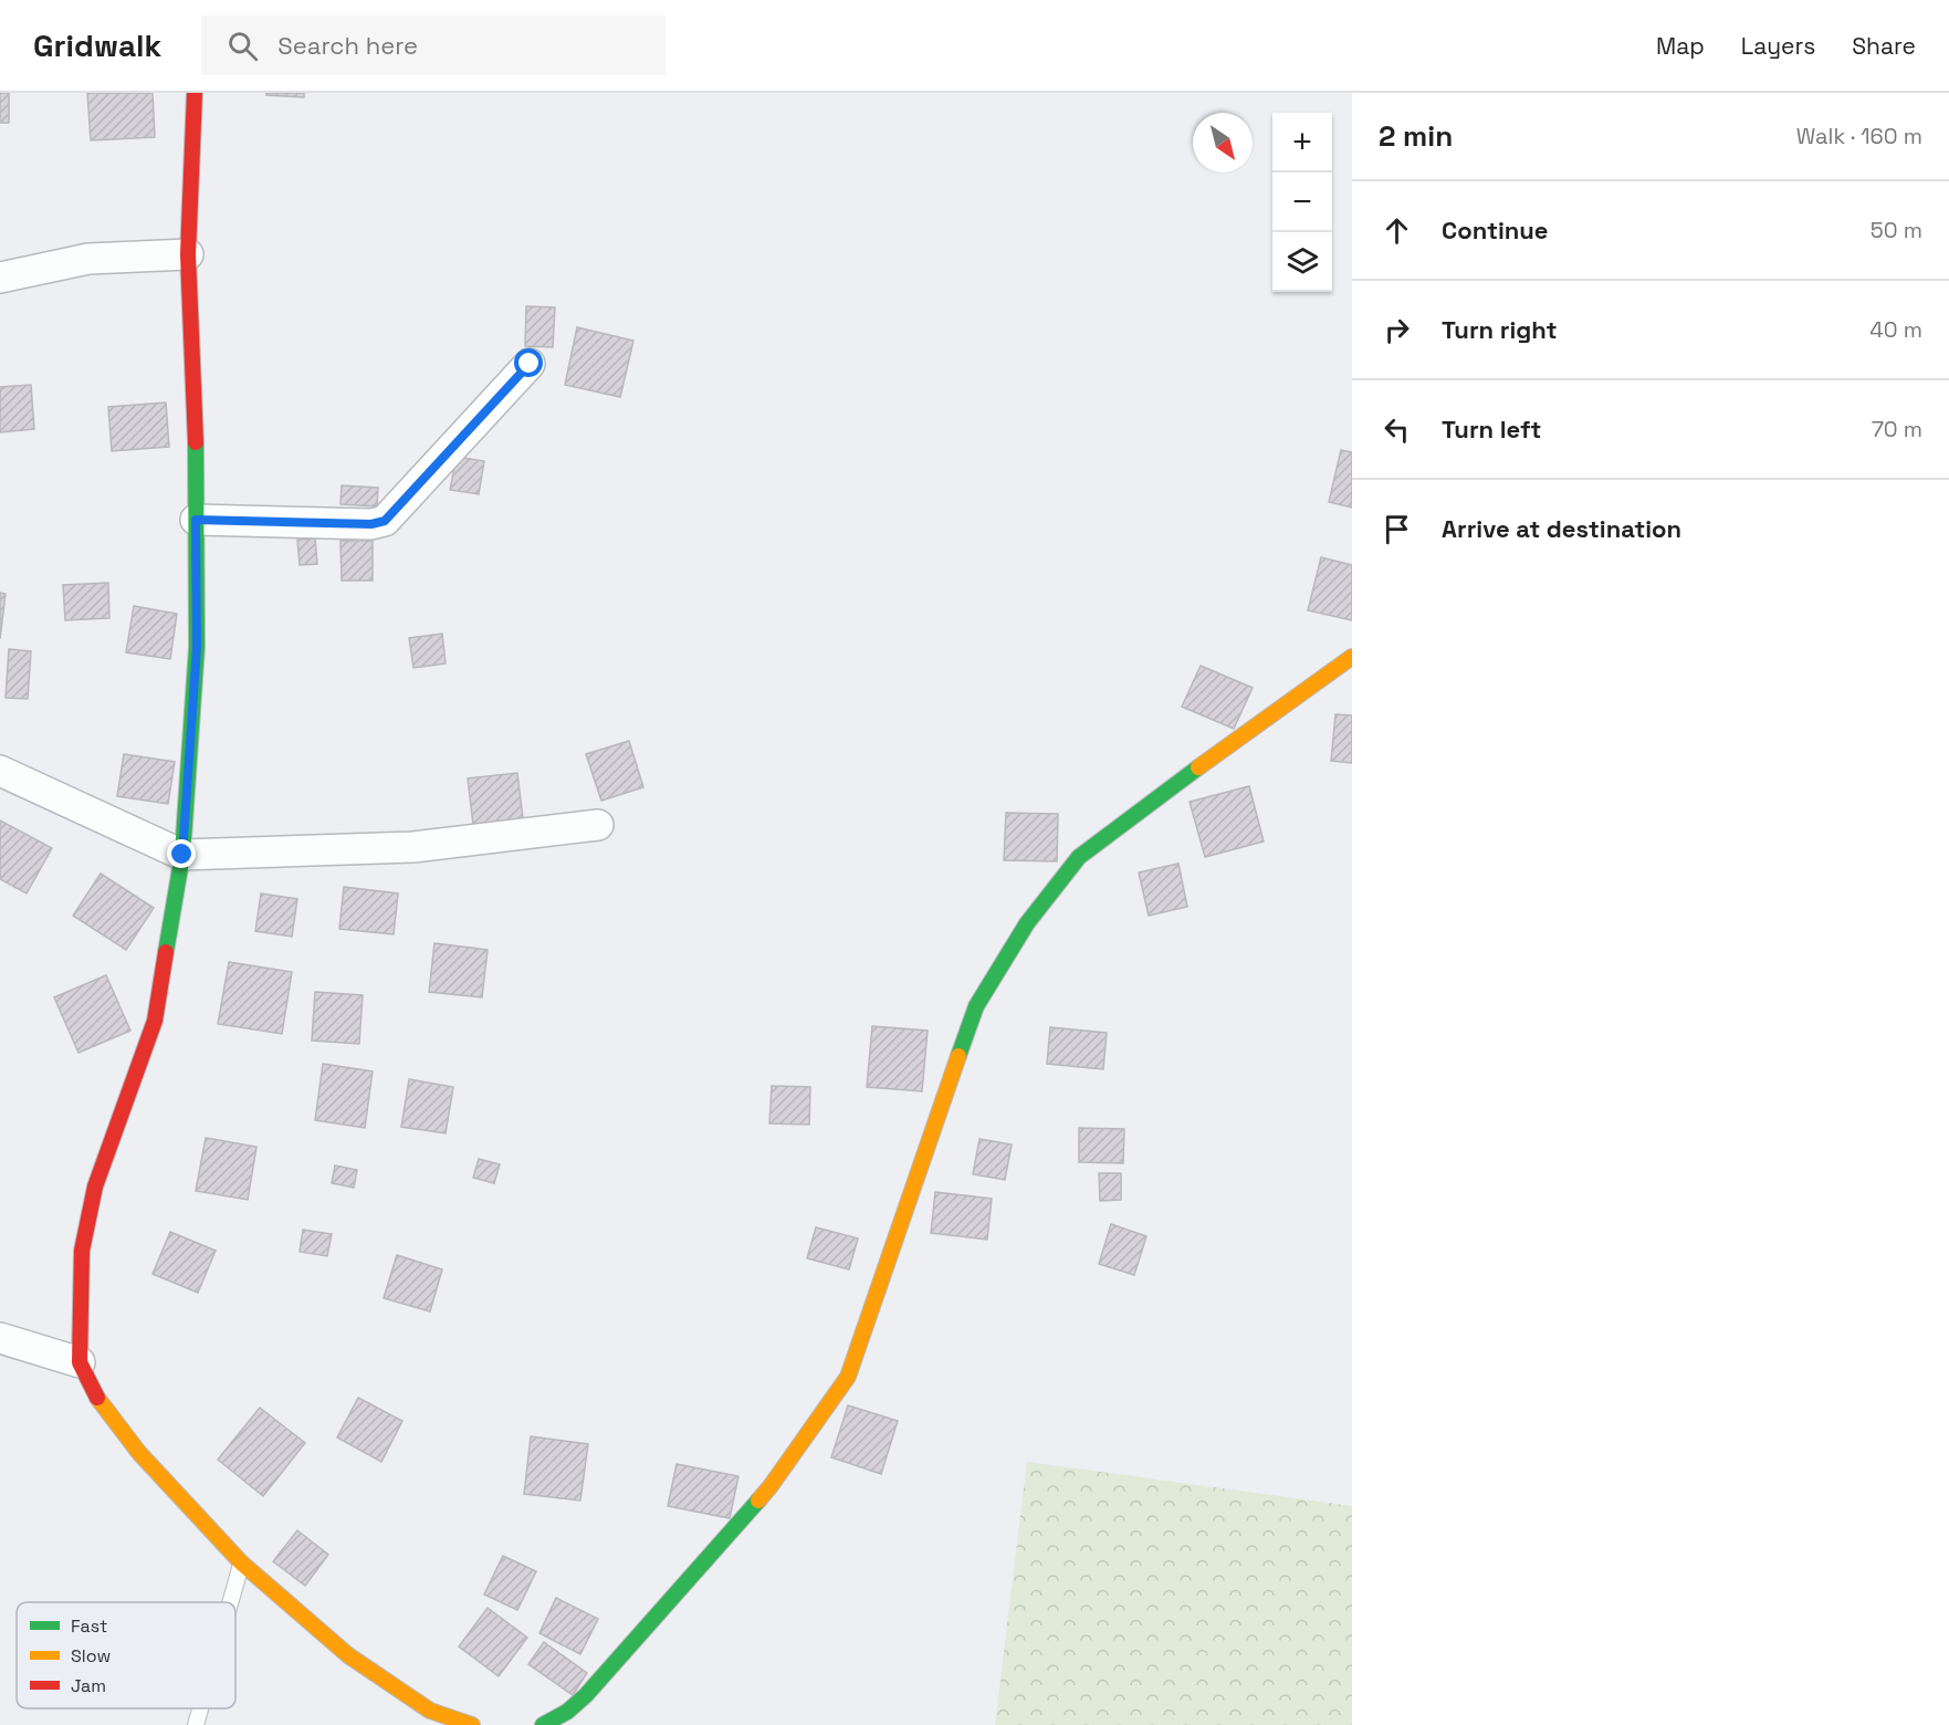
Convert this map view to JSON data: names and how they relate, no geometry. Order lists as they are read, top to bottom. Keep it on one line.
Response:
{"legend":["Fast","Slow","Jam"],"north":"bottom right","page":{"header":"Gridwalk","search":"Search here","nav":["Map","Layers","Share"],"heading":["2 min","Walk · 160 m"],"map_buttons":["+","−"],"list":[["Continue","50 m"],["Turn right","40 m"],["Turn left","70 m"],"Arrive at destination"]}}
